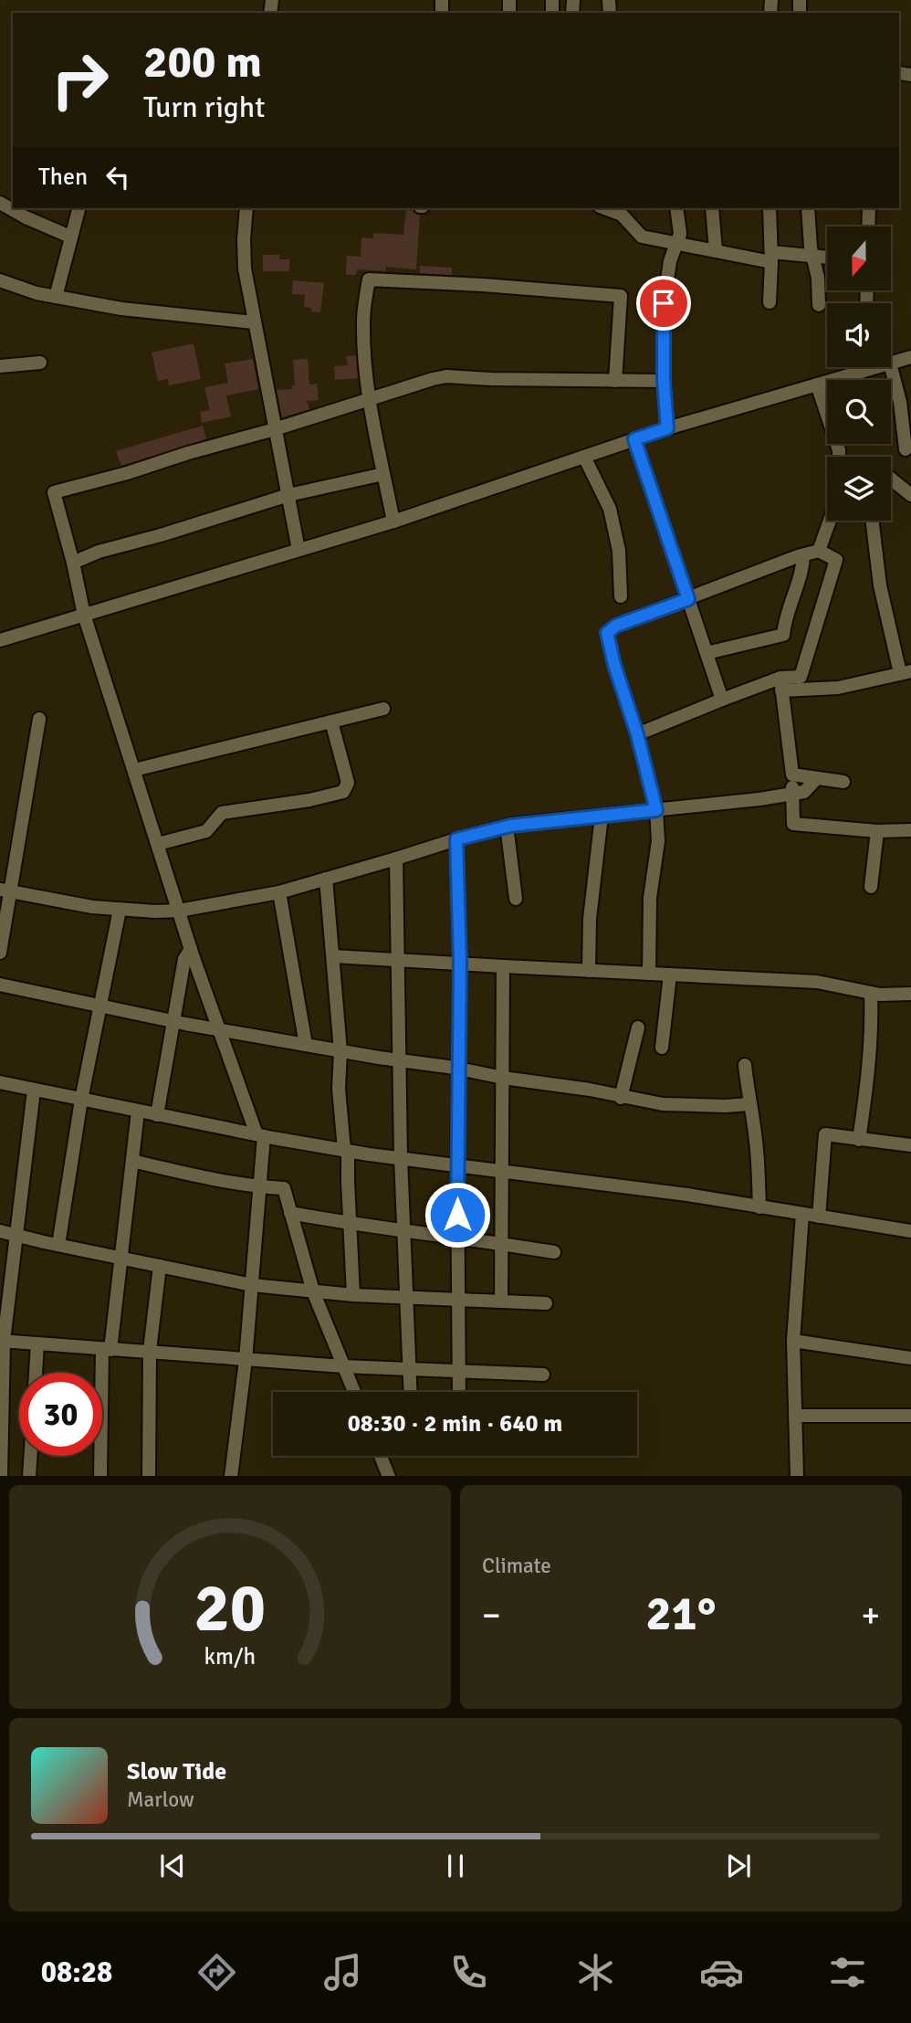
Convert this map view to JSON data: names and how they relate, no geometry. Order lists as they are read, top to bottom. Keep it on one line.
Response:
{"north":"bottom","page":{"turn":["200 m","Turn right"],"then":"Then","limit":"30","trip":"08:30 · 2 min · 640 m","tile":"Climate","heat":["−","21°","+"],"song":["Slow Tide","Marlow"],"tabs":"08:28","gauge":["20","km/h"]}}
